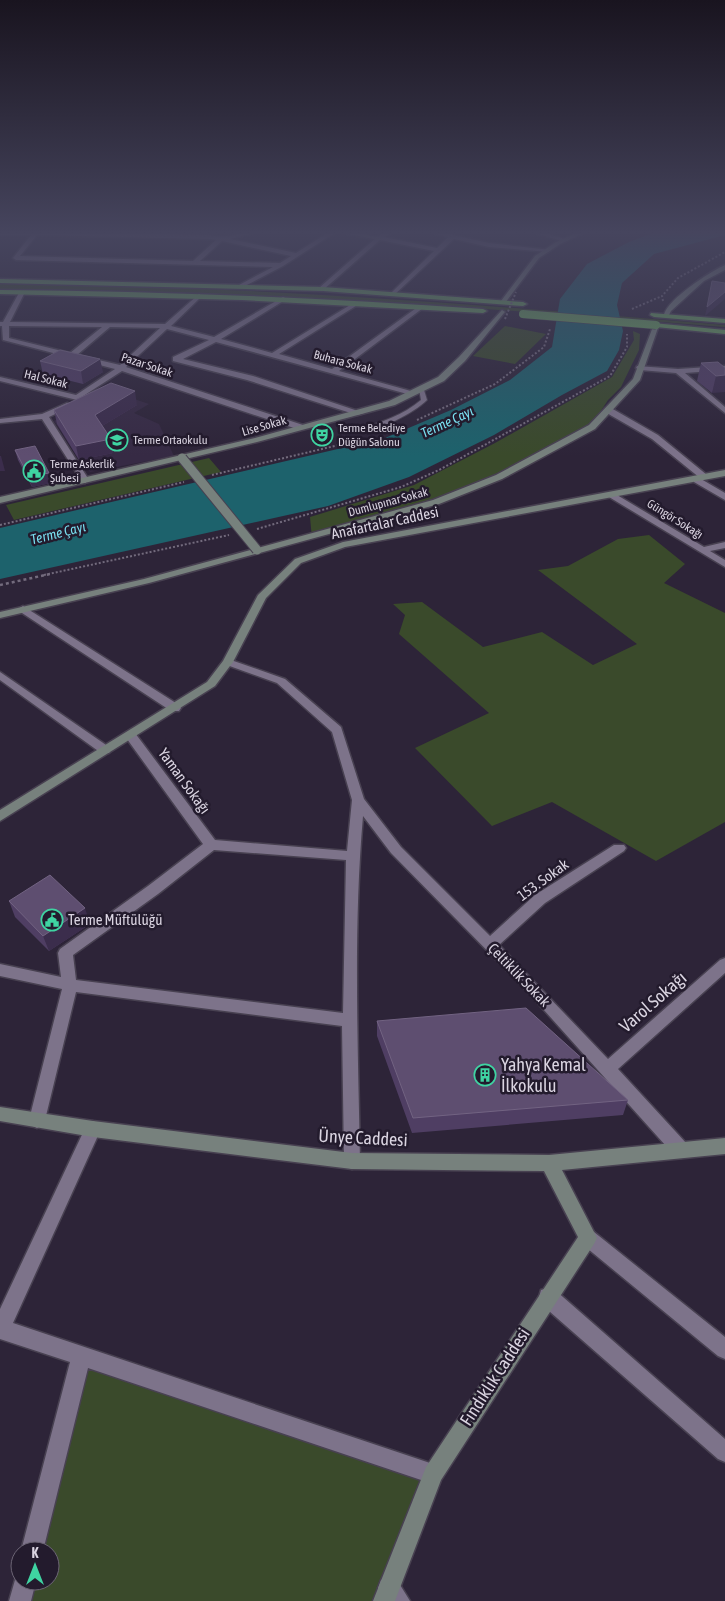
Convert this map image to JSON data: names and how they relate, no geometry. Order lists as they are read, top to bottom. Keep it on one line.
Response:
{"streets":{"street":["Buhara Sokak","Pazar Sokak","Hal Sokak","Lise Sokak","Dumlupınar Sokak","Güngör Sokağı","Anafartalar Caddesi","Yaman Sokağı","153. Sokak","Çeltiklik Sokak","Varol Sokağı","Ünye Caddesi","Fındıklık Caddesi"]},"crossings":[["Buhara Sokak","Pazar Sokak"],["Buhara Sokak","Hal Sokak"],["Buhara Sokak","Lise Sokak"],["Pazar Sokak","Hal Sokak"],["Pazar Sokak","Lise Sokak"],["Güngör Sokağı","Anafartalar Caddesi"],["Anafartalar Caddesi","Yaman Sokağı"],["153. Sokak","Çeltiklik Sokak"],["Çeltiklik Sokak","Varol Sokağı"],["Çeltiklik Sokak","Ünye Caddesi"]],"water":["Terme Çayı"],"places":{"theatre":["Terme Belediye Düğün Salonu"],"school or university":["Terme Ortaokulu"],"public building":["Terme Askerlik Şubesi","Terme Müftülüğü"],"building":["Yahya Kemal İlkokulu"]},"north":"top"}
